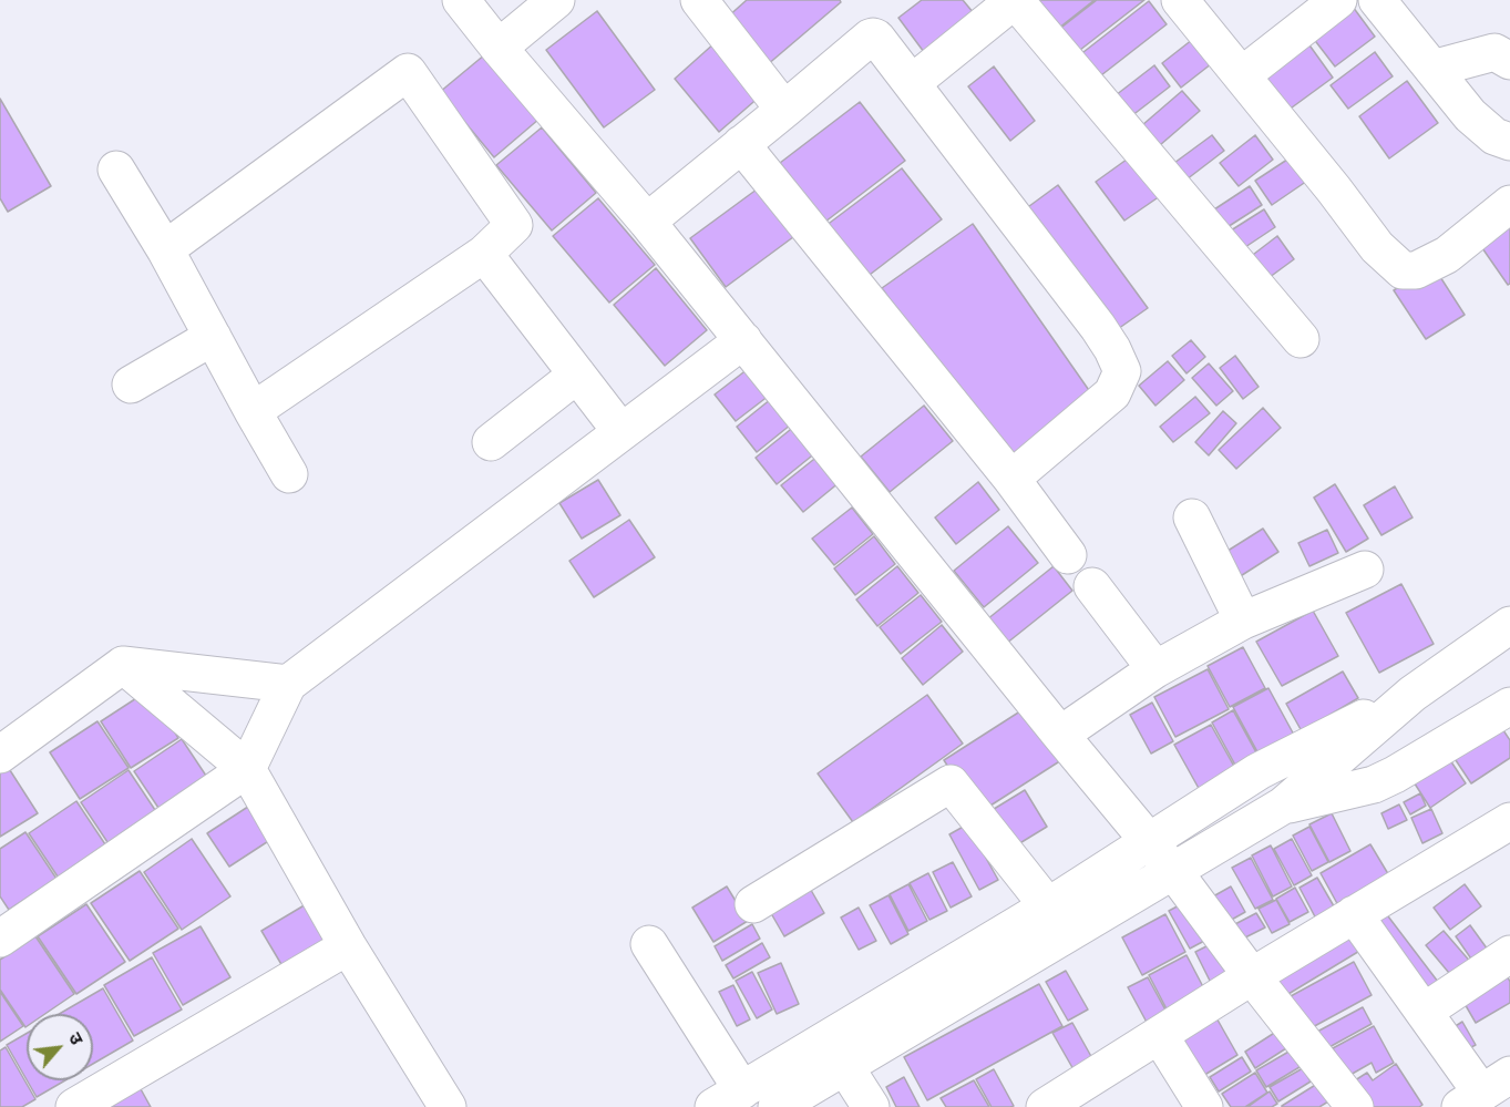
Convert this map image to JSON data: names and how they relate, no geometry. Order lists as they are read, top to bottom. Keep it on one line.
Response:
{"north":"top right"}
